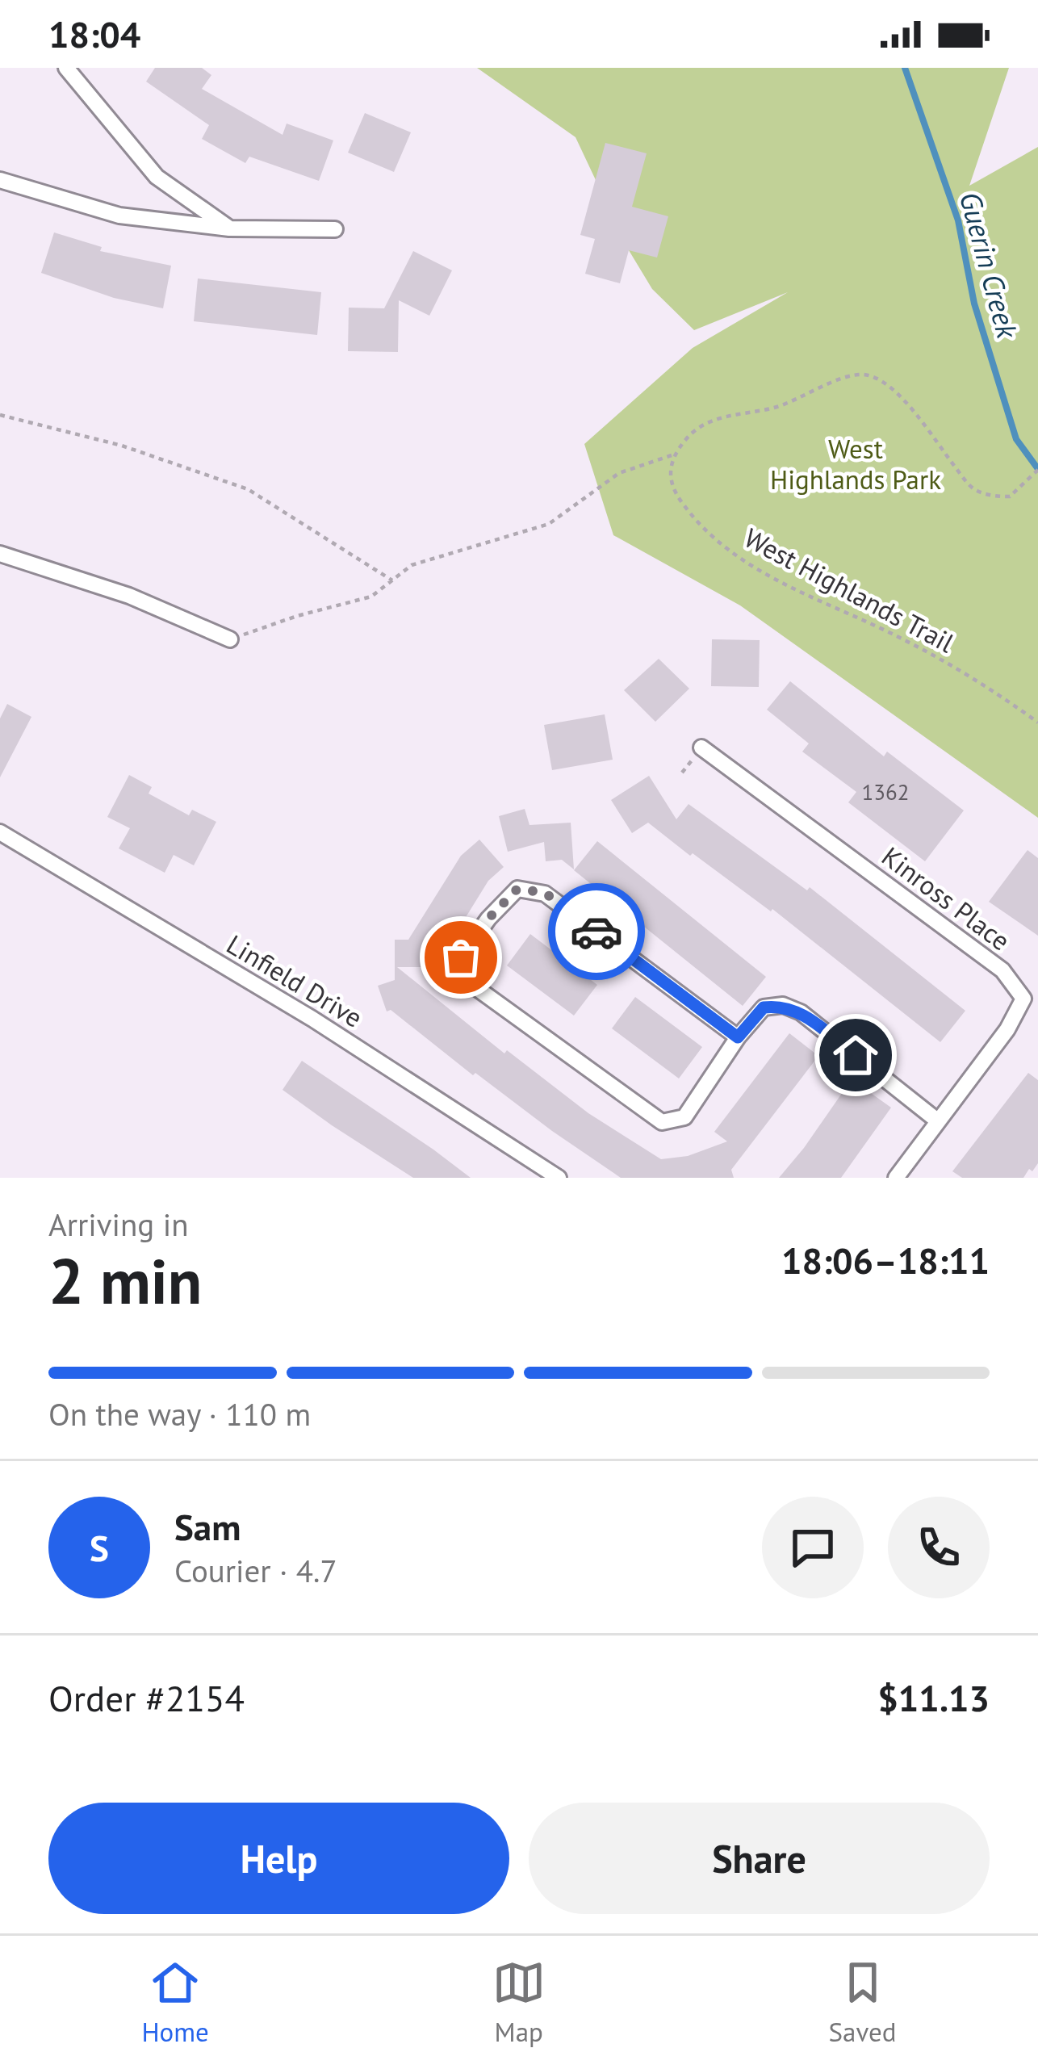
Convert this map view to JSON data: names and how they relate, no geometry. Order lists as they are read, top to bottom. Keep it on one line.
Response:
{"streets":{"street":["Kinross Place","Linfield Drive"],"path":["West Highlands Trail"]},"water":["Guerin Creek"],"parks":["West Highlands Park"],"house_numbers":["1362"],"page":{"status":"18:04","heading":["2 min","Arriving in","18:06–18:11"],"panel":["Sam","Courier · 4.7","Order #2154","$11.13"],"bar":"On the way · 110 m","round":"S","buttons":["Help","Share"],"tabs":["Home","Map","Saved"]}}
